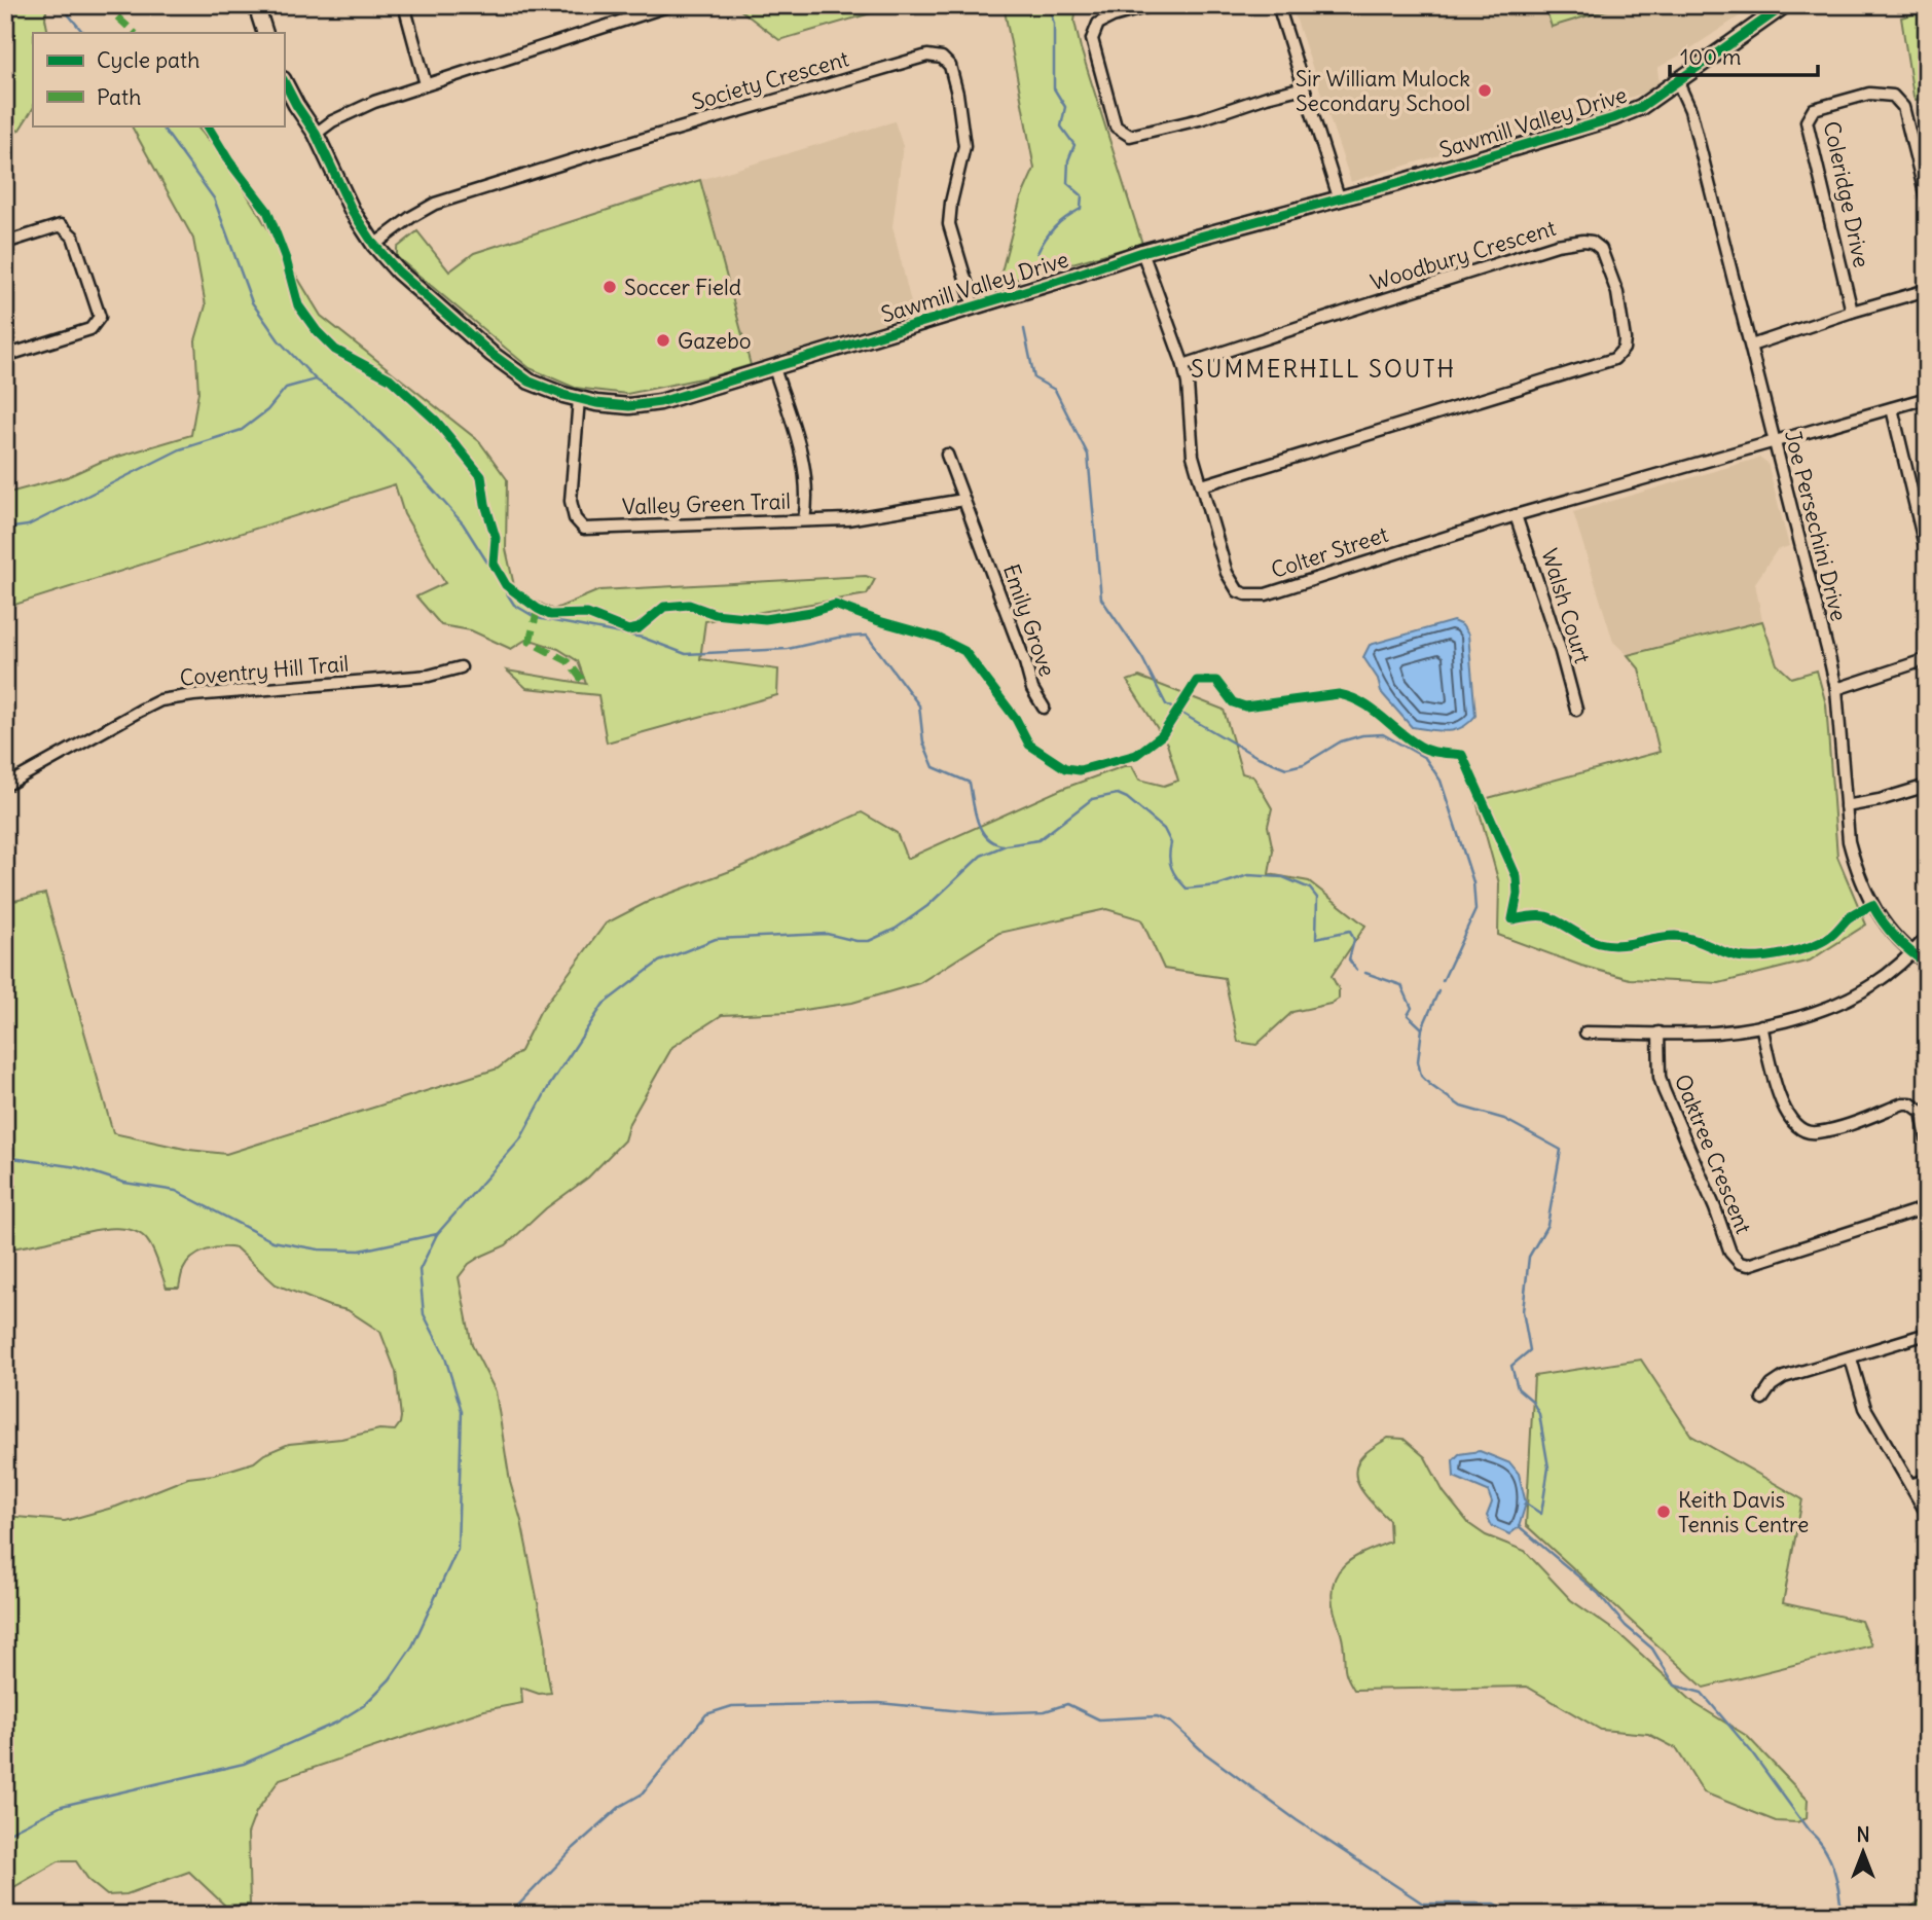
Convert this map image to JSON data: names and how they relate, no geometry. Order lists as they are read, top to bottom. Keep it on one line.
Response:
{"streets":{"street":["Society Crescent","Sawmill Valley Drive","Coleridge Drive","Woodbury Crescent","Valley Green Trail","Joe Persechini Drive","Colter Street","Walsh Court","Emily Grove","Coventry Hill Trail","Oaktree Crescent"]},"crossings":[["Society Crescent","Sawmill Valley Drive"],["Sawmill Valley Drive","Valley Green Trail"],["Sawmill Valley Drive","Joe Persechini Drive"],["Sawmill Valley Drive","Colter Street"],["Woodbury Crescent","Colter Street"],["Valley Green Trail","Emily Grove"],["Joe Persechini Drive","Colter Street"],["Colter Street","Walsh Court"]],"districts":["SUMMERHILL SOUTH"],"places":["Sir William Mulock Secondary School","Soccer Field","Gazebo","Keith Davis Tennis Centre"],"legend":["Cycle path","Path"],"scale_bar":"100 m","north":"top"}
